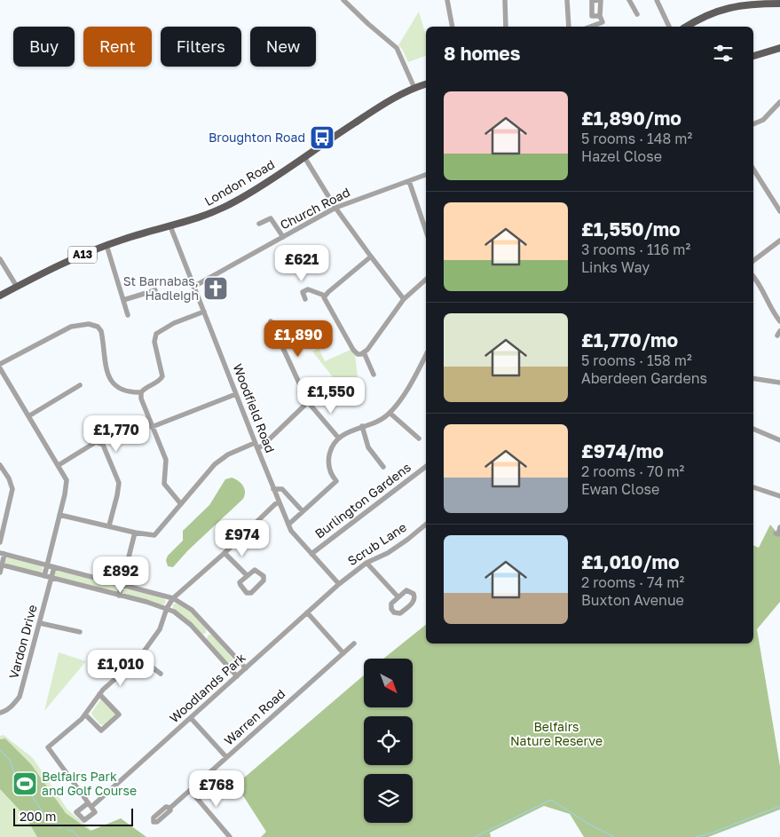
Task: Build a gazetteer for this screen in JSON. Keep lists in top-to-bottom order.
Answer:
{
  "streets": {
    "main road": ["London Road", "A13"],
    "street": [
      "Church Road",
      "Woodfield Road",
      "Burlington Gardens",
      "Scrub Lane",
      "Vardon Drive",
      "Woodlands Park",
      "Warren Road"
    ]
  },
  "crossings": [
    ["London Road", "Woodfield Road"],
    ["Church Road", "Woodfield Road"],
    ["Woodfield Road", "Burlington Gardens"],
    ["Woodfield Road", "Scrub Lane"],
    ["Woodfield Road", "Woodlands Park"],
    ["Scrub Lane", "Woodlands Park"]
  ],
  "parks": ["Belfairs Nature Reserve"],
  "places": {
    "bus stop": ["Broughton Road"],
    "church": ["St Barnabas, Hadleigh"],
    "sports": ["Belfairs Park and Golf Course"]
  },
  "scale_bar": "200 m",
  "north": "bottom right",
  "page": {
    "chip": [
      "Buy",
      "Rent",
      "Filters",
      "New"
    ],
    "heading": "8 homes",
    "list": [
      {
        "name": "£1,890/mo",
        "note": "5 rooms · 148 m² · Hazel Close"
      },
      {
        "name": "£1,550/mo",
        "note": "3 rooms · 116 m² · Links Way"
      },
      {
        "name": "£1,770/mo",
        "note": "5 rooms · 158 m² · Aberdeen Gardens"
      },
      {
        "name": "£974/mo",
        "note": "2 rooms · 70 m² · Ewan Close"
      },
      {
        "name": "£1,010/mo",
        "note": "2 rooms · 74 m² · Buxton Avenue"
      }
    ],
    "price": [
      "£621",
      "£1,890",
      "£1,550",
      "£1,770",
      "£974",
      "£892",
      "£1,010",
      "£768"
    ],
    "scale": "200 m"
  }
}
